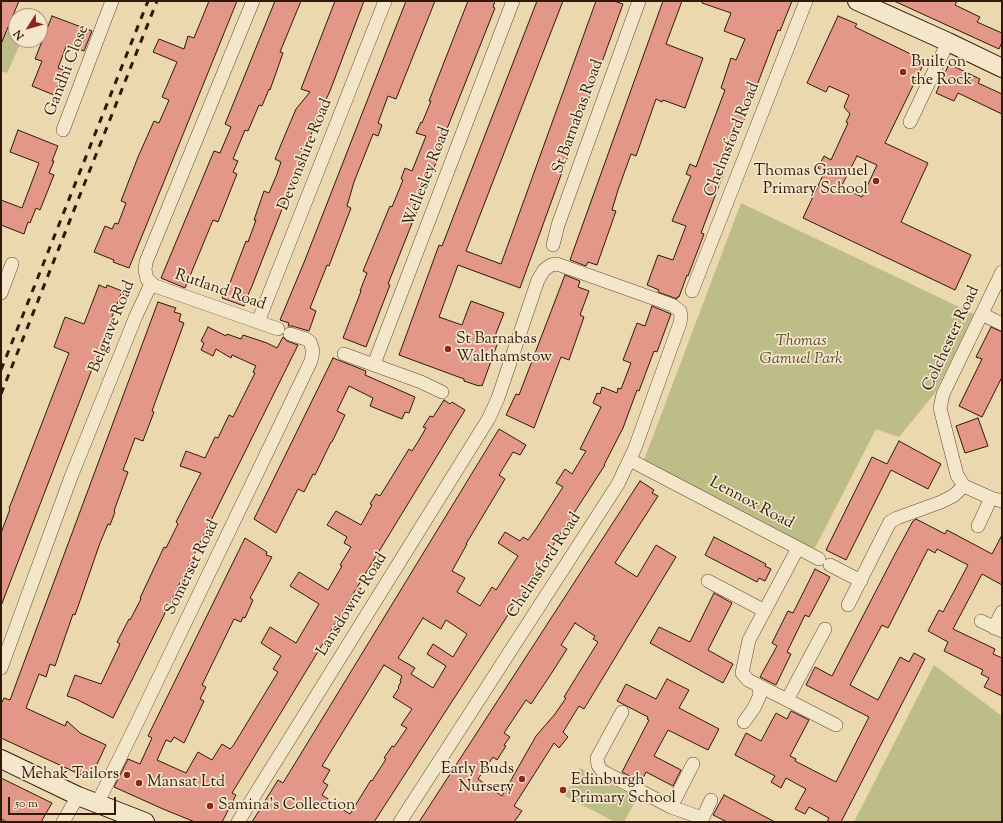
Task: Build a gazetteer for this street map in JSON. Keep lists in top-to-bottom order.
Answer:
{
  "streets": {
    "street": [
      "Gandhi Close",
      "St Barnabas Road",
      "Chelmsford Road",
      "Devonshire Road",
      "Wellesley Road",
      "Rutland Road",
      "Belgrave Road",
      "Colchester Road",
      "Lennox Road",
      "Somerset Road",
      "Lansdowne Road"
    ]
  },
  "crossings": [
    ["Chelmsford Road", "Lennox Road"],
    ["Chelmsford Road", "Lansdowne Road"],
    ["Devonshire Road", "Rutland Road"],
    ["Rutland Road", "Belgrave Road"],
    ["Rutland Road", "Somerset Road"]
  ],
  "parks": ["Thomas Gamuel Park"],
  "places": [
    "Built on the Rock",
    "Thomas Gamuel Primary School",
    "St Barnabas Walthamstow",
    "Mehak Tailors",
    "Early Buds Nursery",
    "Mansat Ltd",
    "Edinburgh Primary School",
    "Samina's Collection"
  ],
  "scale_bar": "50 m",
  "north": "bottom left"
}
